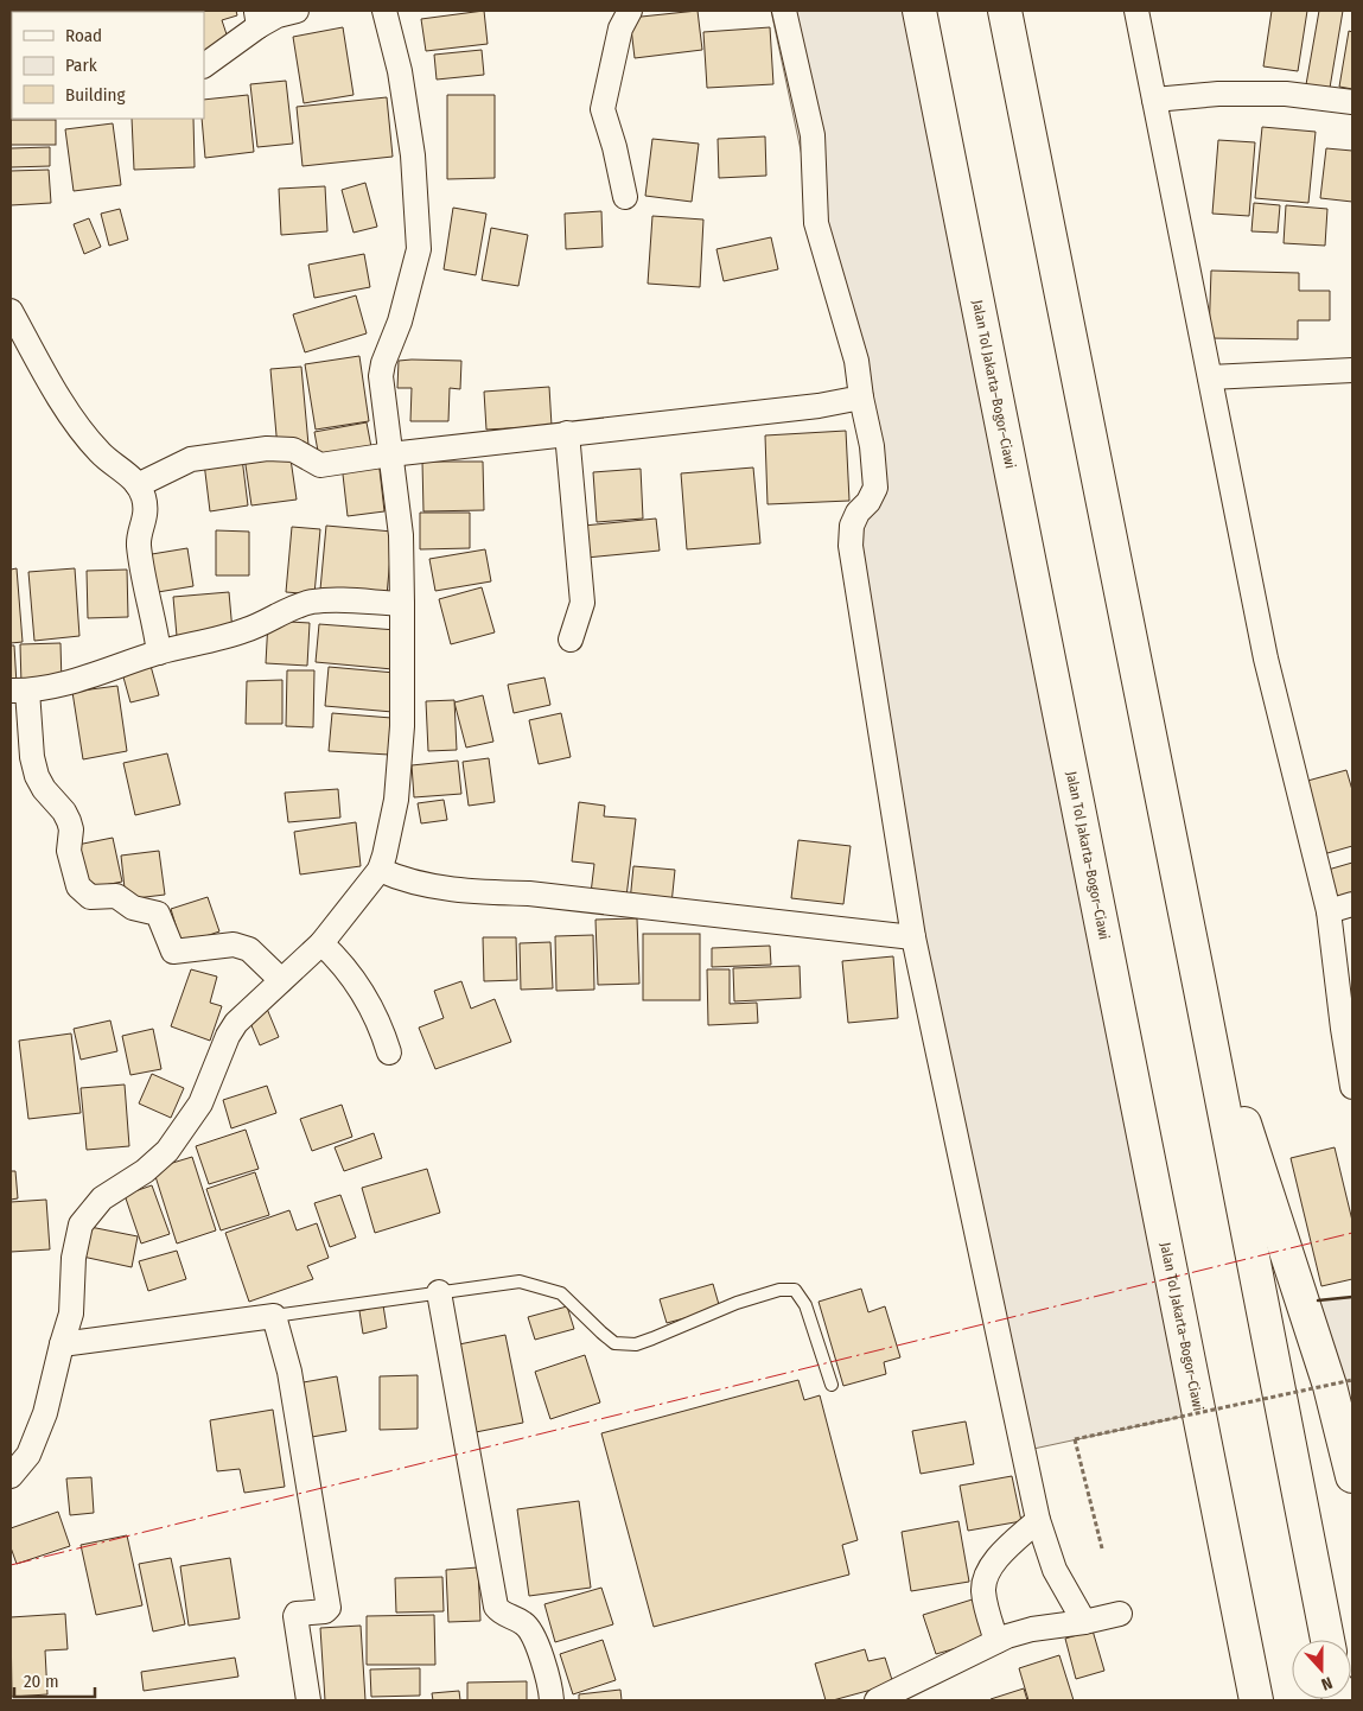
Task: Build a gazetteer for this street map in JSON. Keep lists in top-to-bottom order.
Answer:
{
  "streets": {
    "highway": ["Jalan Tol Jakarta–Bogor–Ciawi"]
  },
  "legend": ["Road", "Park", "Building"],
  "scale_bar": "20 m",
  "north": "bottom"
}
